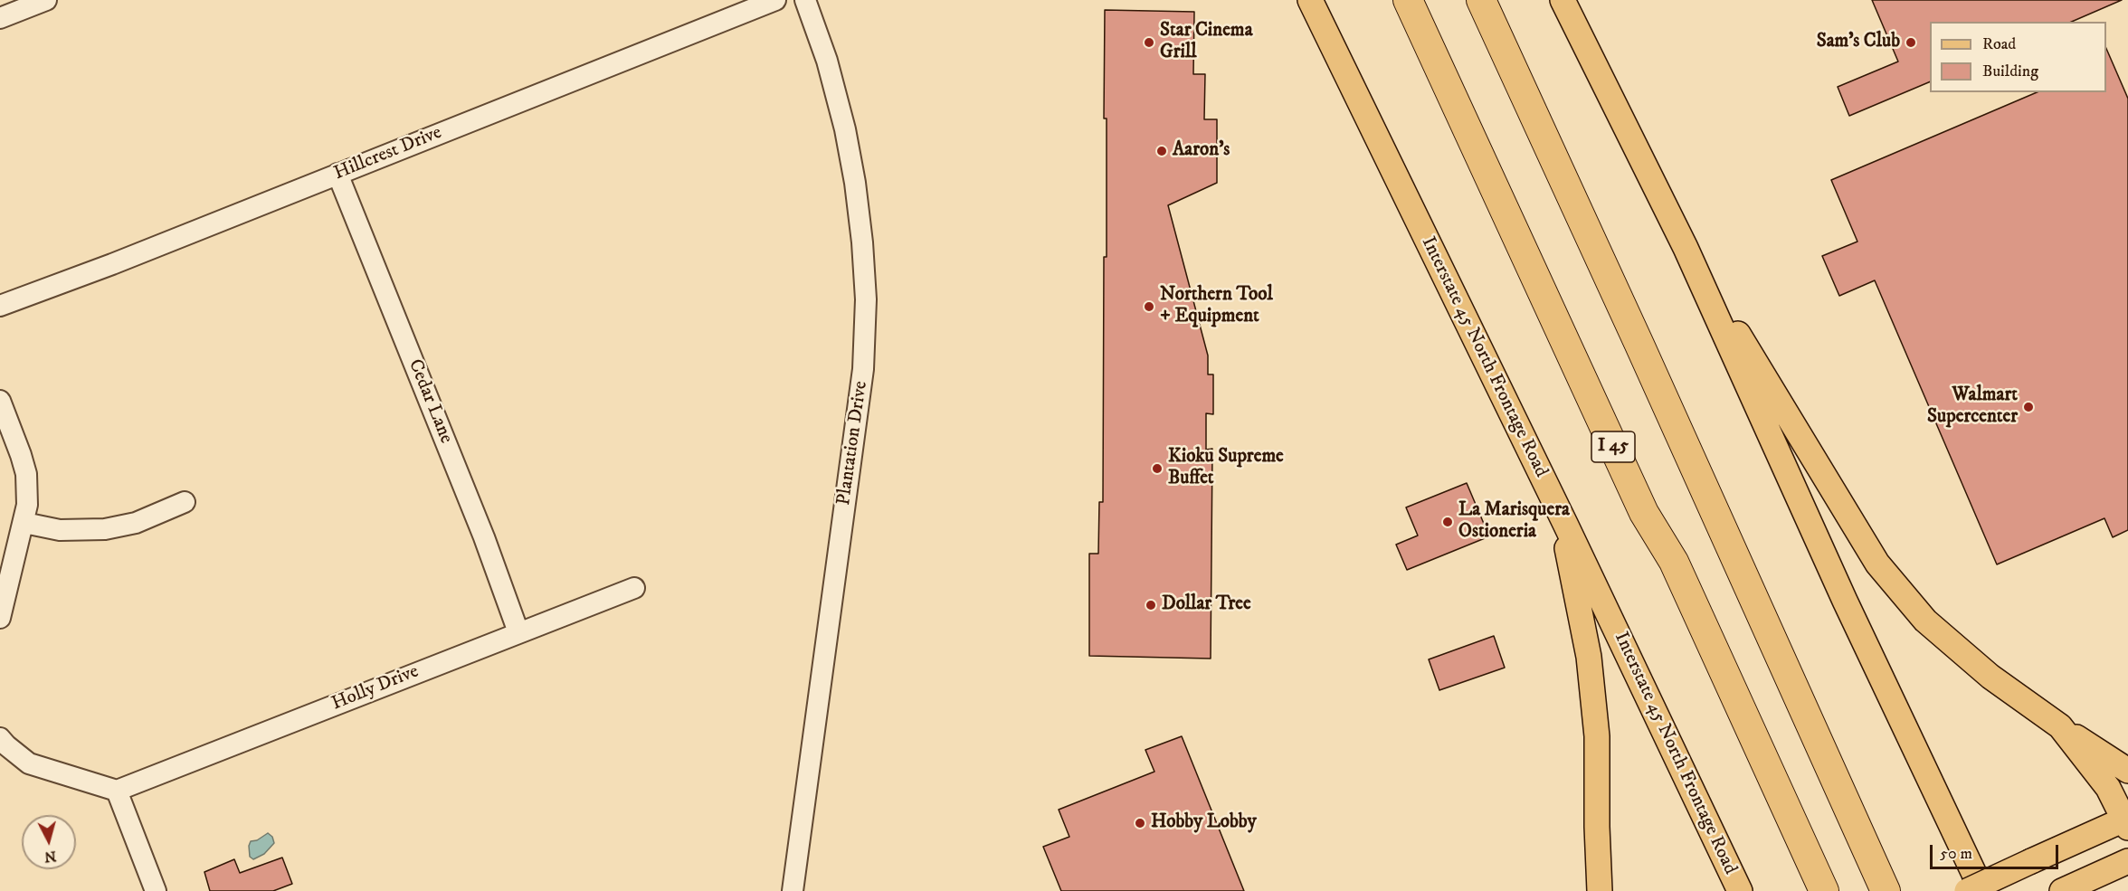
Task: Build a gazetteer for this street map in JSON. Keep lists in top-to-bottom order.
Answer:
{
  "streets": {
    "highway": ["I 45"],
    "main road": ["Interstate 45 North Frontage Road"],
    "street": [
      "Hillcrest Drive",
      "Cedar Lane",
      "Plantation Drive",
      "Holly Drive"
    ]
  },
  "crossings": [
    ["Hillcrest Drive", "Cedar Lane"],
    ["Cedar Lane", "Holly Drive"]
  ],
  "places": [
    "Star Cinema Grill",
    "Sam's Club",
    "Aaron's",
    "Northern Tool + Equipment",
    "Walmart Supercenter",
    "Kioku Supreme Buffet",
    "La Marisquera Ostioneria",
    "Dollar Tree",
    "Hobby Lobby"
  ],
  "legend": ["Road", "Building"],
  "scale_bar": "50 m",
  "north": "bottom"
}
